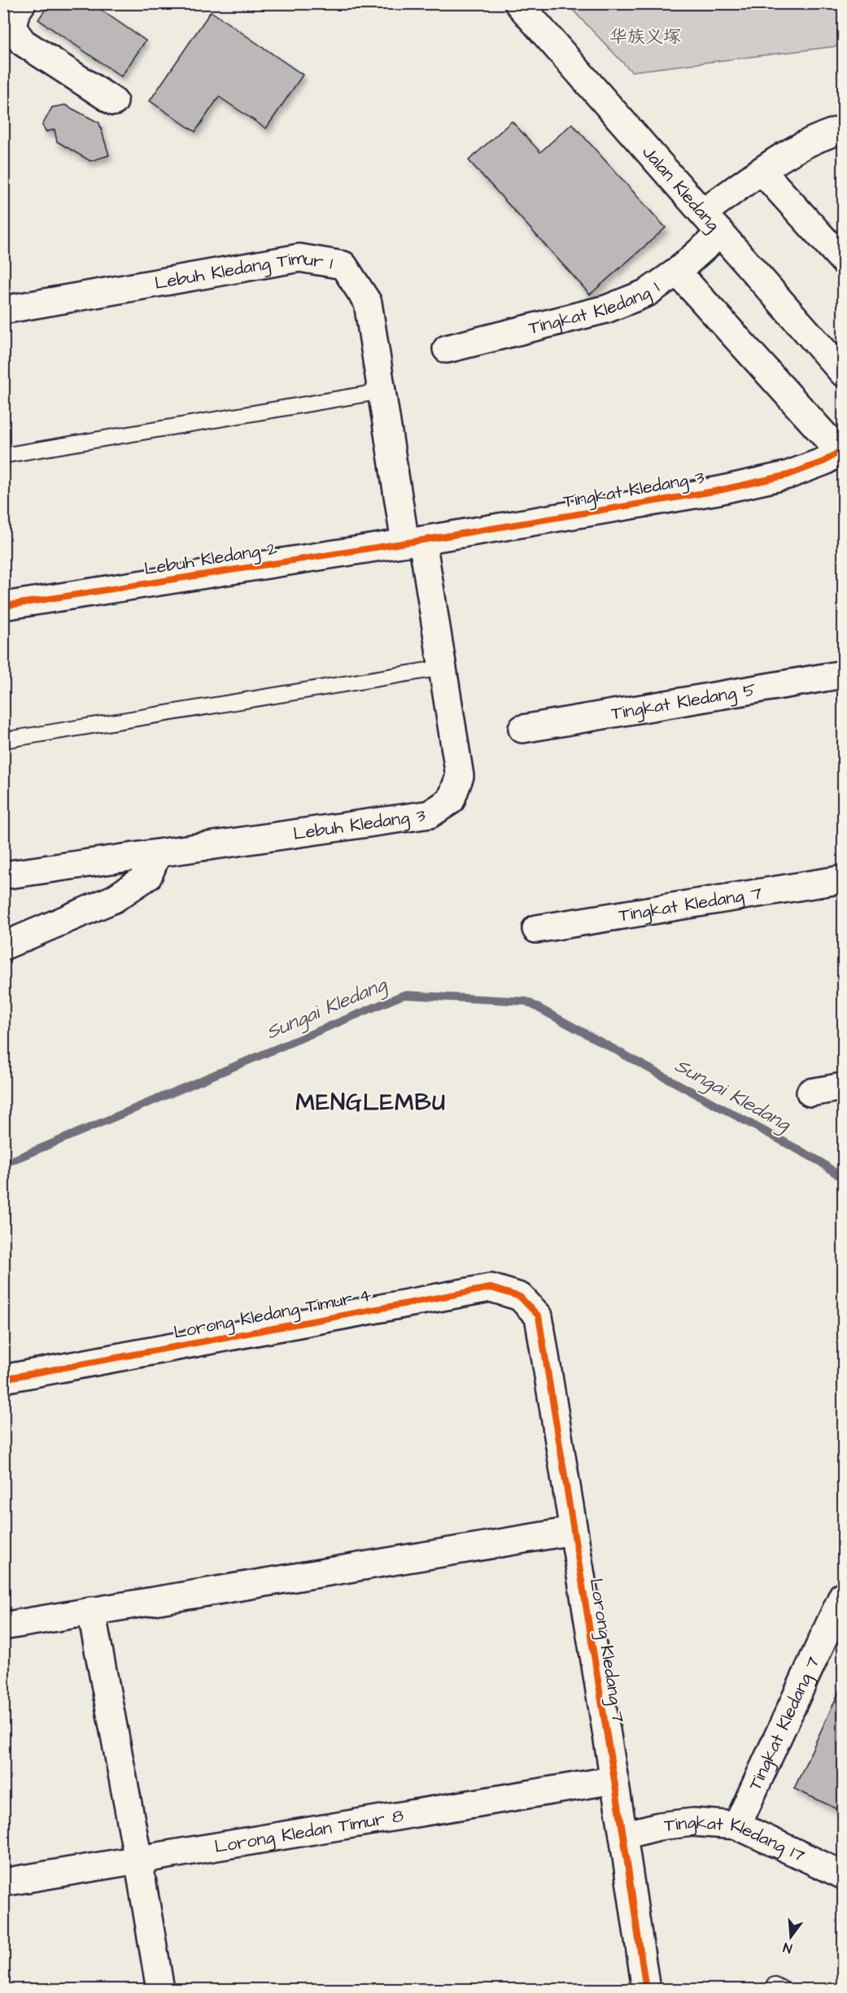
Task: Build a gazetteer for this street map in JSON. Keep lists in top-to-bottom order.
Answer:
{
  "streets": {
    "street": [
      "Jalan Kledang",
      "Lebuh Kledang Timur 1",
      "Tingkat Kledang 1",
      "Tingkat Kledang 3",
      "Lebuh Kledang 2",
      "Tingkat Kledang 5",
      "Lebuh Kledang 3",
      "Tingkat Kledang 7",
      "Lorong Kledang Timur 4",
      "Lorong Kledang 7",
      "Lorong Kledan Timur 8",
      "Tingkat Kledang 17"
    ]
  },
  "crossings": [
    ["Jalan Kledang", "Tingkat Kledang 1"],
    ["Lebuh Kledang Timur 1", "Tingkat Kledang 3"],
    ["Lebuh Kledang Timur 1", "Lebuh Kledang 2"],
    ["Lebuh Kledang Timur 1", "Lebuh Kledang 3"],
    ["Tingkat Kledang 3", "Lebuh Kledang 2"],
    ["Tingkat Kledang 3", "Lebuh Kledang 3"],
    ["Lebuh Kledang 2", "Lebuh Kledang 3"],
    ["Tingkat Kledang 7", "Tingkat Kledang 17"],
    ["Lorong Kledang Timur 4", "Lorong Kledang 7"],
    ["Lorong Kledang 7", "Lorong Kledan Timur 8"],
    ["Lorong Kledang 7", "Tingkat Kledang 17"]
  ],
  "districts": ["MENGLEMBU"],
  "water": ["Sungai Kledang"],
  "parks": ["华族义塚"],
  "north": "bottom"
}
